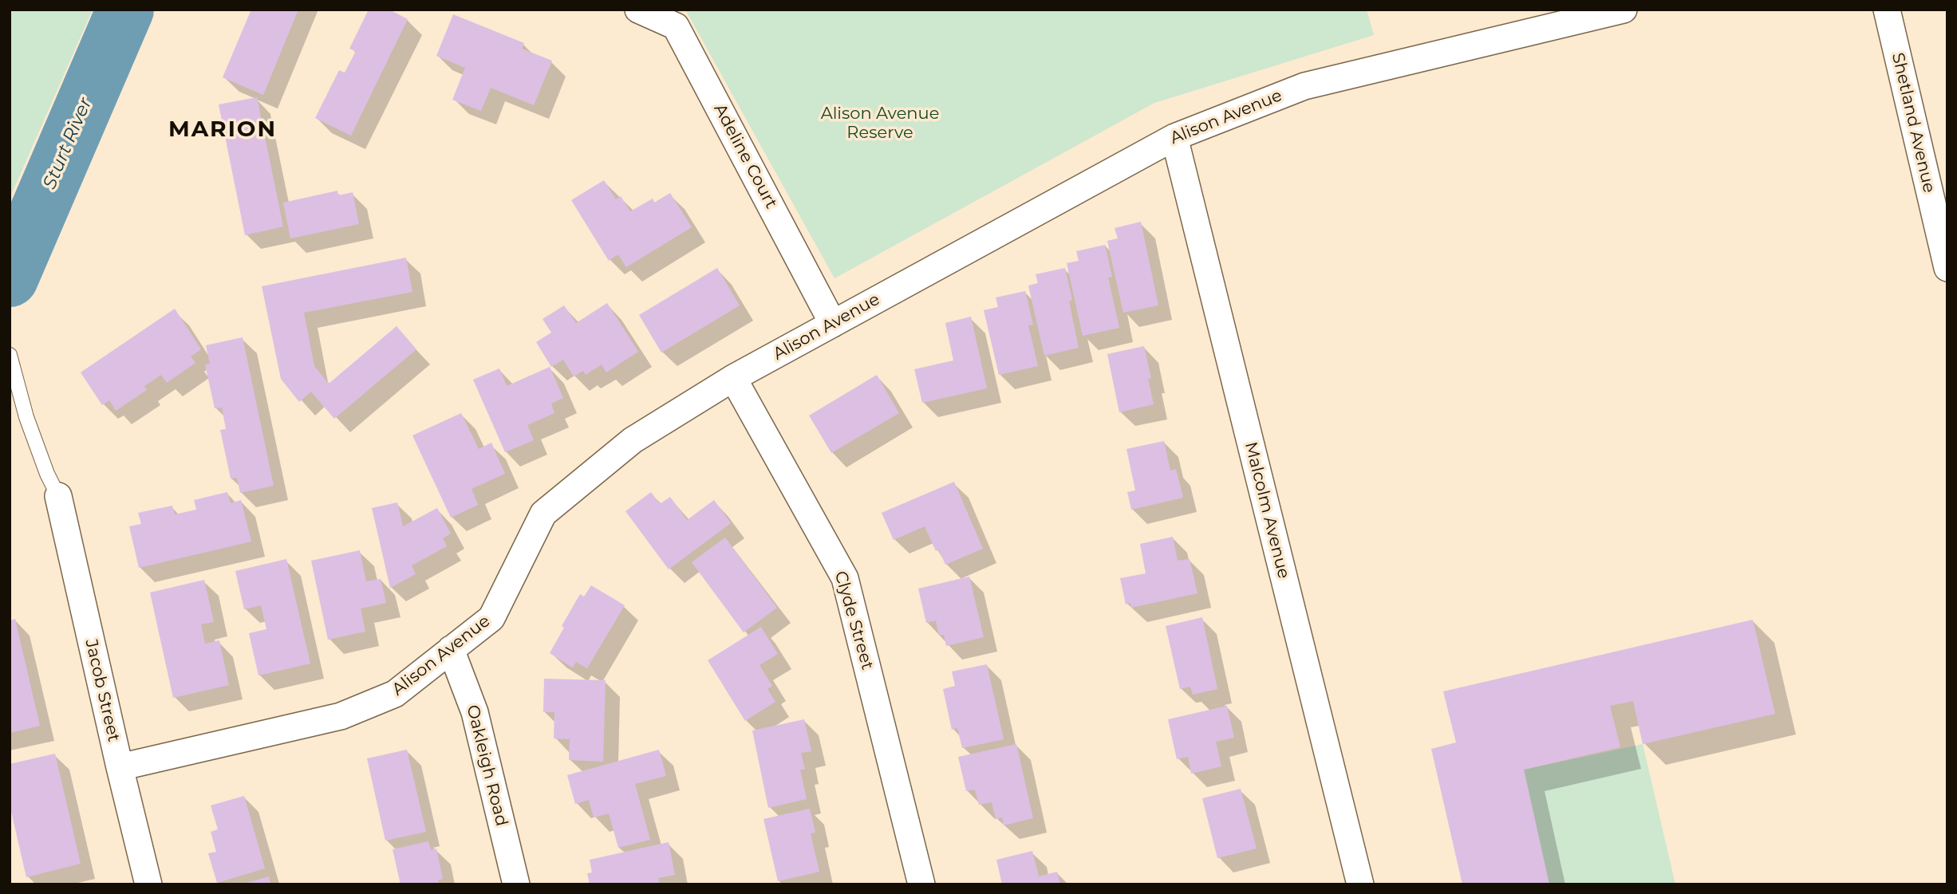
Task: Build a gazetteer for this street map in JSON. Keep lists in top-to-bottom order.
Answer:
{
  "streets": {
    "street": [
      "Alison Avenue",
      "Shetland Avenue",
      "Adeline Court",
      "Malcolm Avenue",
      "Clyde Street",
      "Jacob Street",
      "Oakleigh Road"
    ]
  },
  "crossings": [
    ["Alison Avenue", "Adeline Court"],
    ["Alison Avenue", "Malcolm Avenue"],
    ["Alison Avenue", "Clyde Street"],
    ["Alison Avenue", "Jacob Street"],
    ["Alison Avenue", "Oakleigh Road"]
  ],
  "districts": ["MARION"],
  "water": ["Sturt River"],
  "parks": ["Alison Avenue Reserve"]
}
